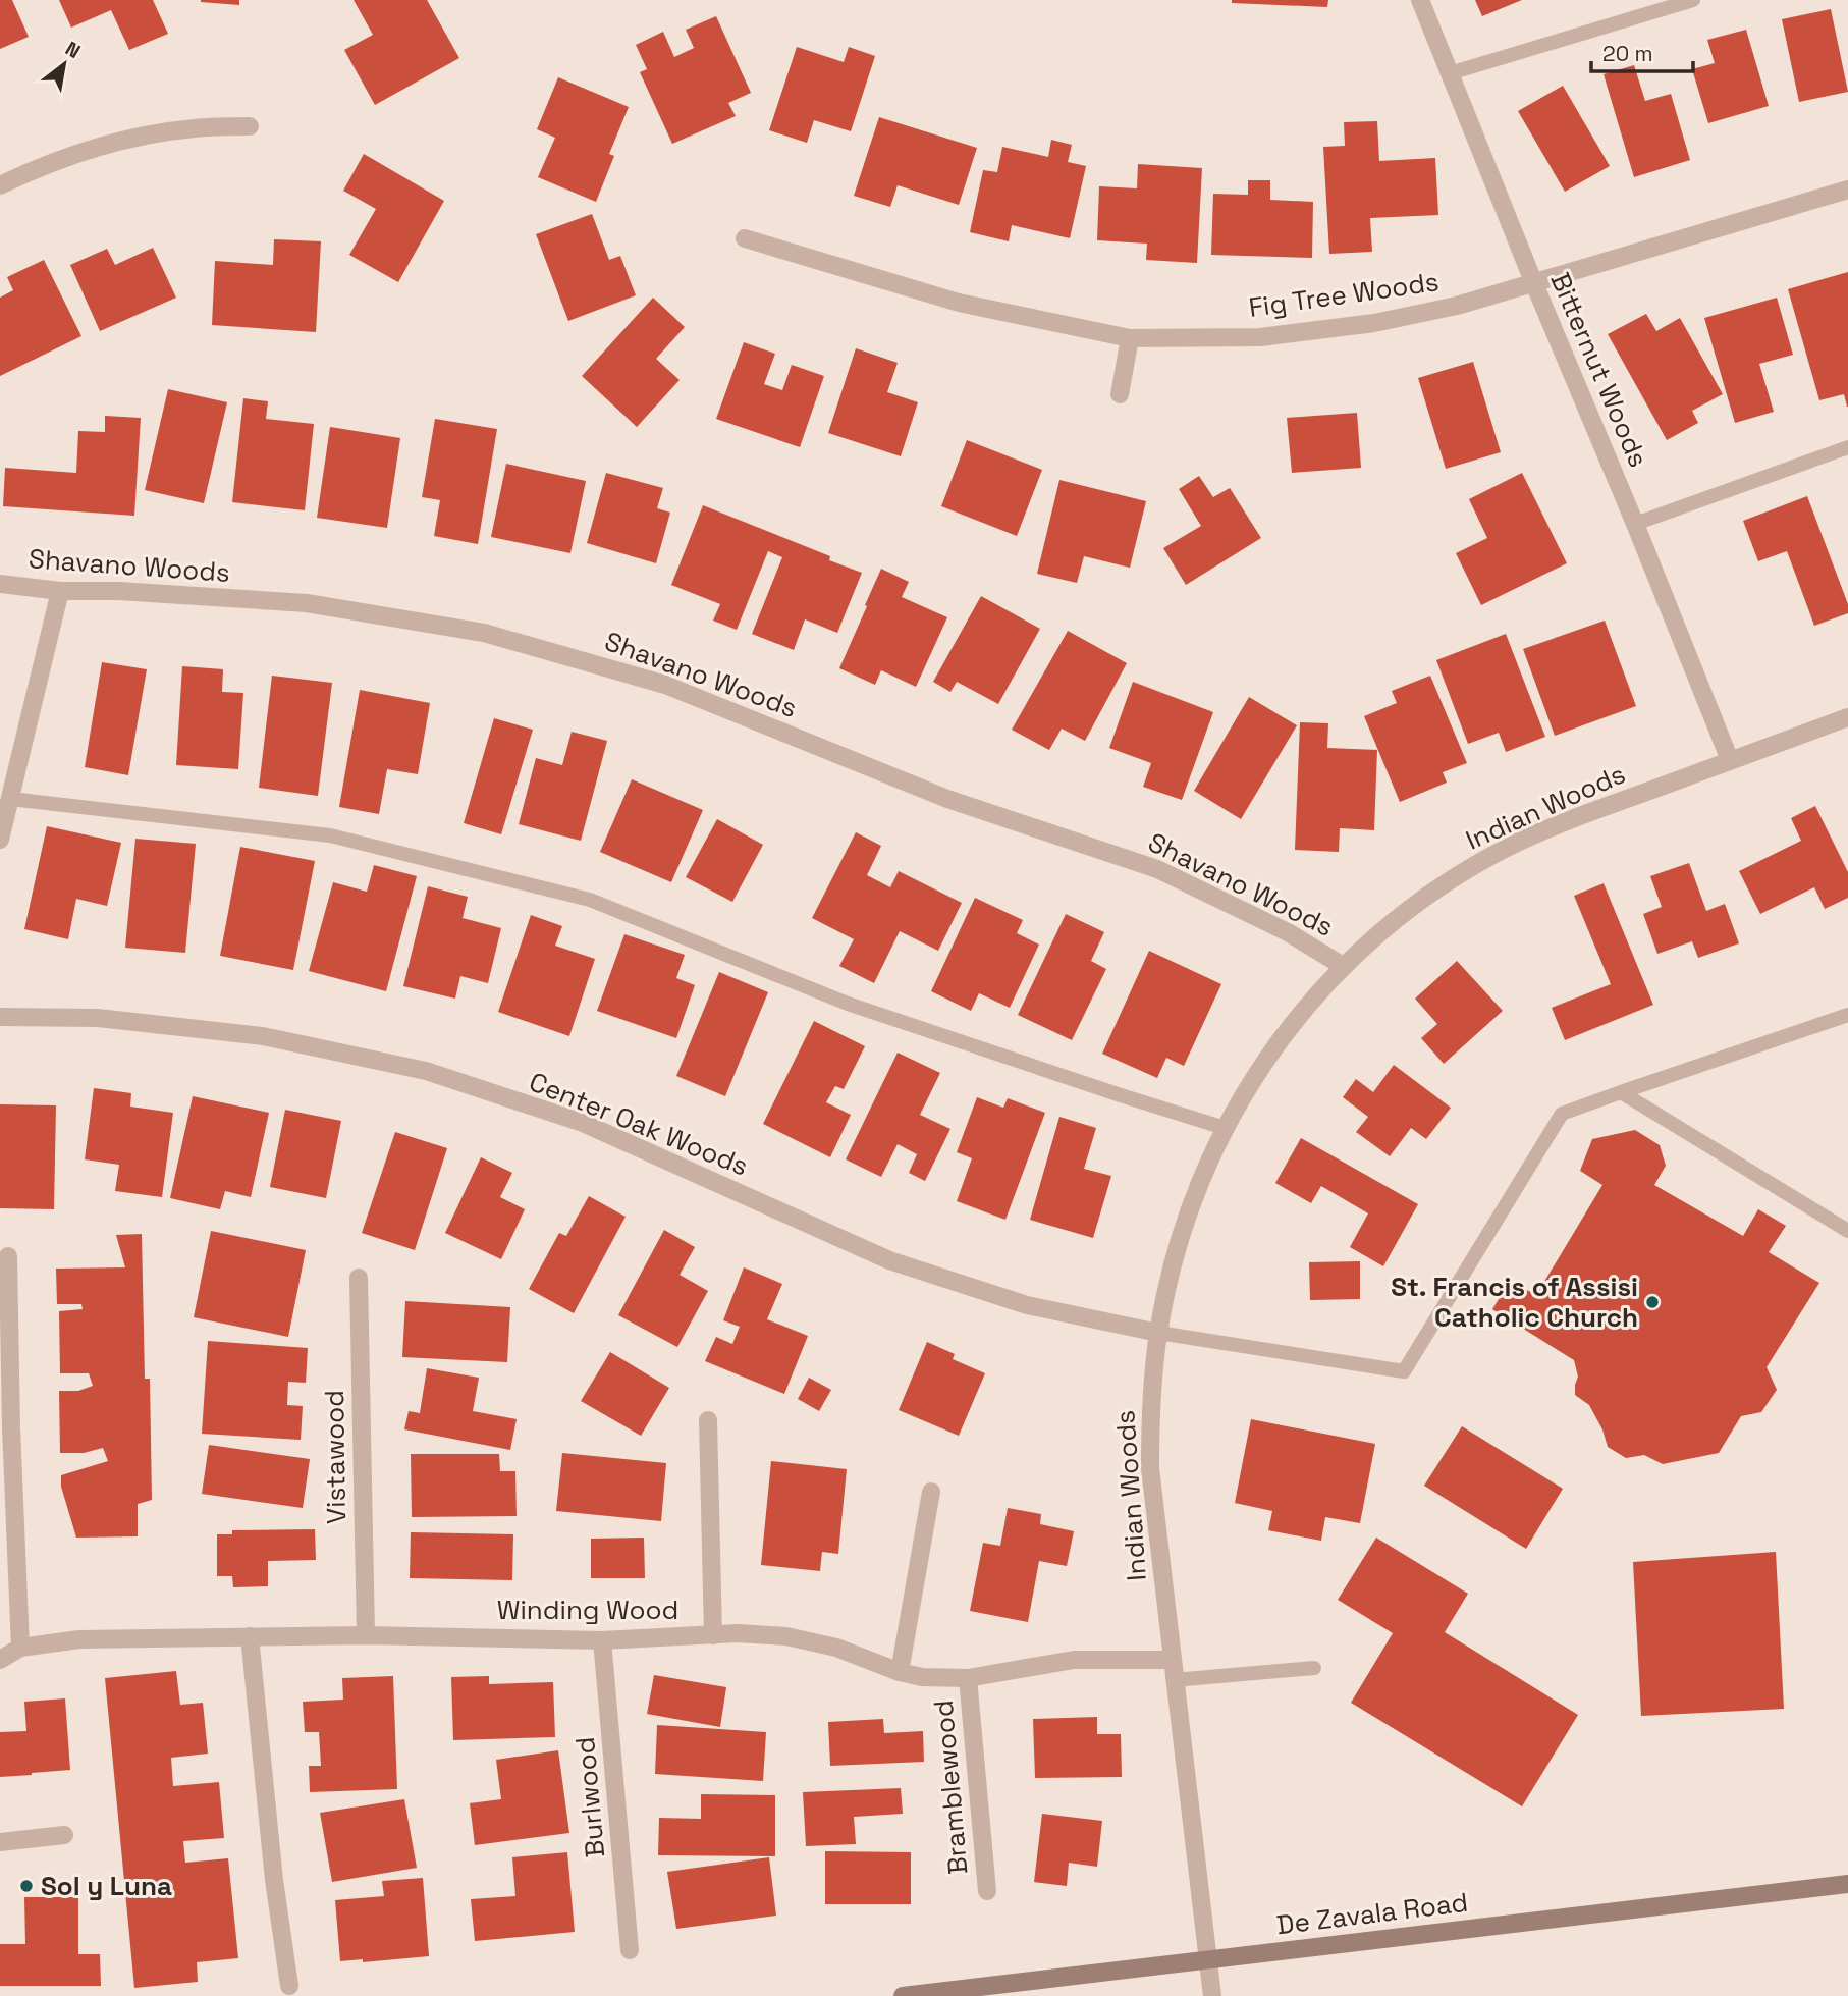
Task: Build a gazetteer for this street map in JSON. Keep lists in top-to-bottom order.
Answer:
{
  "streets": {
    "main road": ["De Zavala Road"],
    "street": [
      "Fig Tree Woods",
      "Bitternut Woods",
      "Shavano Woods",
      "Indian Woods",
      "Center Oak Woods",
      "Vistawood",
      "Winding Wood",
      "Bramblewood",
      "Burlwood"
    ]
  },
  "crossings": [
    ["Fig Tree Woods", "Bitternut Woods"],
    ["Bitternut Woods", "Indian Woods"],
    ["Shavano Woods", "Indian Woods"],
    ["Indian Woods", "Center Oak Woods"],
    ["Indian Woods", "Winding Wood"],
    ["Indian Woods", "De Zavala Road"],
    ["Vistawood", "Winding Wood"],
    ["Winding Wood", "Bramblewood"],
    ["Winding Wood", "Burlwood"]
  ],
  "places": ["St. Francis of Assisi Catholic Church", "Sol y Luna"],
  "scale_bar": "20 m",
  "north": "top right"
}
